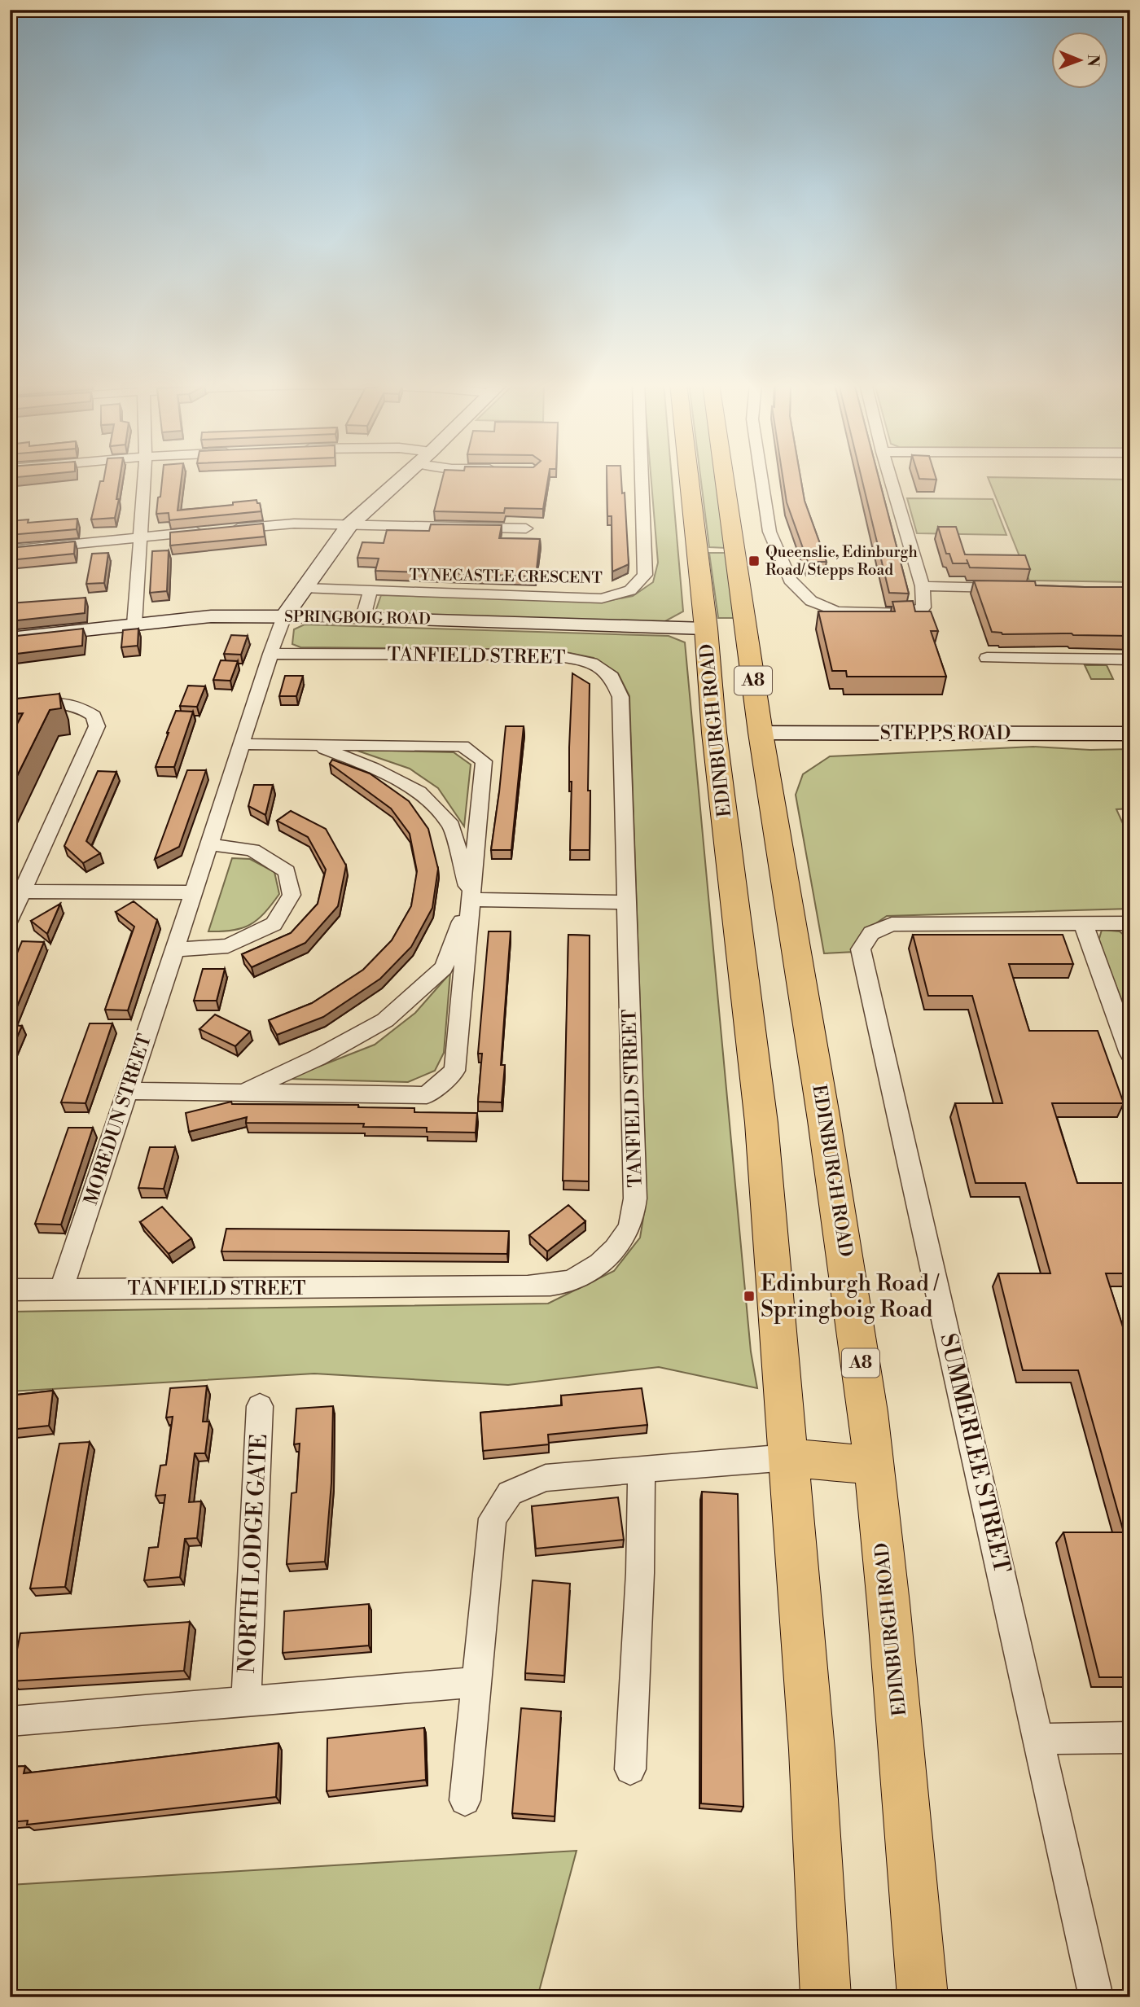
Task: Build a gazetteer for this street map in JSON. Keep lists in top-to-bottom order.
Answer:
{
  "streets": {
    "main road": [
      "SPRINGBOIG ROAD",
      "A8",
      "EDINBURGH ROAD",
      "STEPPS ROAD"
    ],
    "street": [
      "TYNECASTLE CRESCENT",
      "TANFIELD STREET",
      "MOREDUN STREET",
      "SUMMERLEE STREET",
      "NORTH LODGE GATE"
    ]
  },
  "crossings": [
    ["SPRINGBOIG ROAD", "EDINBURGH ROAD"],
    ["SPRINGBOIG ROAD", "MOREDUN STREET"],
    ["TANFIELD STREET", "MOREDUN STREET"],
    ["EDINBURGH ROAD", "STEPPS ROAD"]
  ],
  "places": {
    "transit": ["Queenslie, Edinburgh Road/ Stepps Road", "Edinburgh Road / Springboig Road"]
  },
  "north": "right"
}
